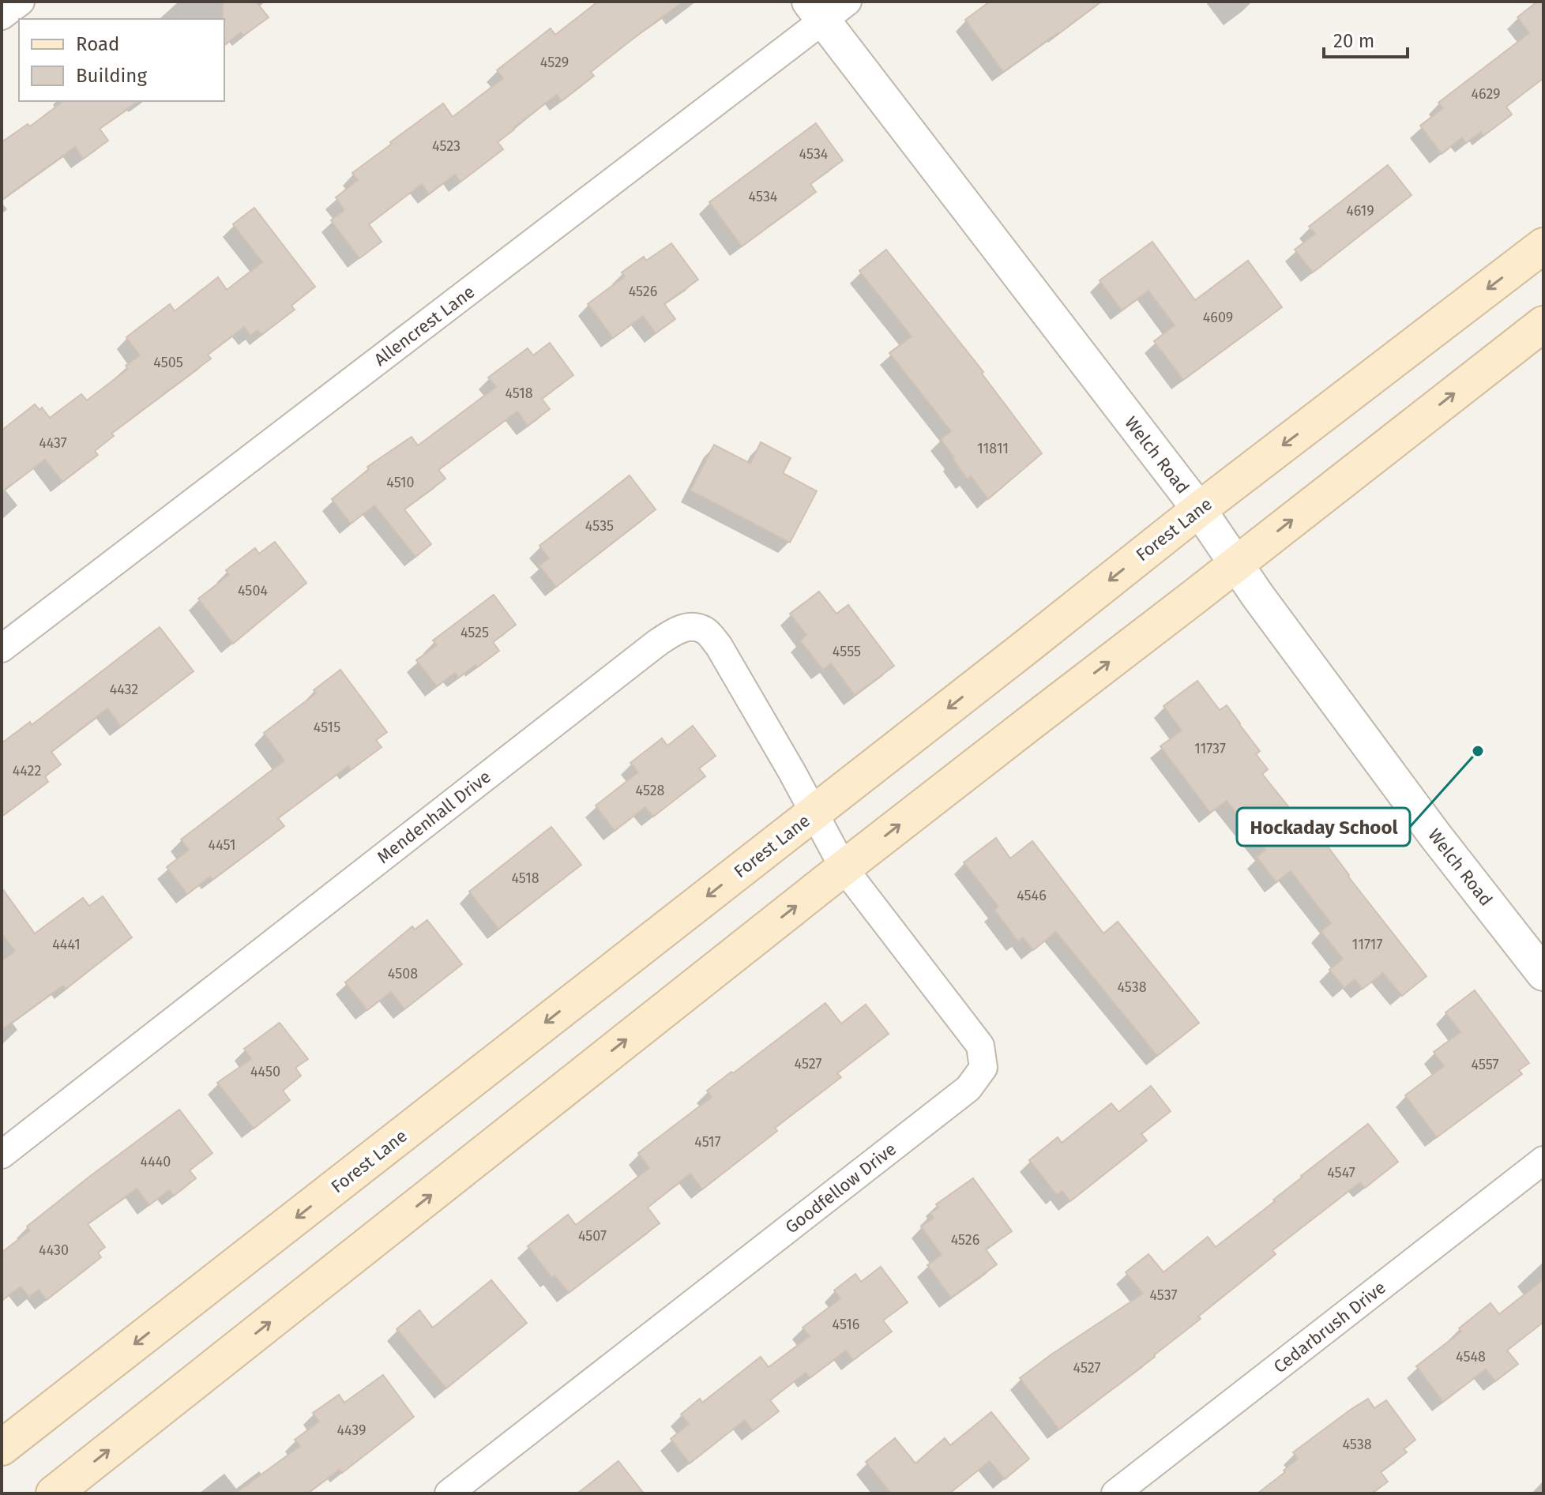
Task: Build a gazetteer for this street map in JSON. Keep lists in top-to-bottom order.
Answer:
{
  "streets": {
    "main road": ["Forest Lane"],
    "street": [
      "Allencrest Lane",
      "Welch Road",
      "Mendenhall Drive",
      "Goodfellow Drive",
      "Cedarbrush Drive"
    ]
  },
  "crossings": [
    ["Allencrest Lane", "Welch Road"],
    ["Welch Road", "Forest Lane"],
    ["Forest Lane", "Mendenhall Drive"],
    ["Forest Lane", "Goodfellow Drive"],
    ["Mendenhall Drive", "Goodfellow Drive"]
  ],
  "places": ["Hockaday School"],
  "house_numbers": [
    "4529",
    "4629",
    "4523",
    "4534",
    "4534",
    "4619",
    "4526",
    "4609",
    "4505",
    "4518",
    "4437",
    "11811",
    "4510",
    "4535",
    "4504",
    "4525",
    "4555",
    "4432",
    "4515",
    "11737",
    "4422",
    "4528",
    "4451",
    "4518",
    "4546",
    "4441",
    "11717",
    "4508",
    "4538",
    "4527",
    "4557",
    "4450",
    "4517",
    "4440",
    "4547",
    "4507",
    "4526",
    "4430",
    "4537",
    "4516",
    "4548",
    "4527",
    "4439",
    "4538"
  ],
  "legend": ["Road", "Building"],
  "scale_bar": "20 m"
}
